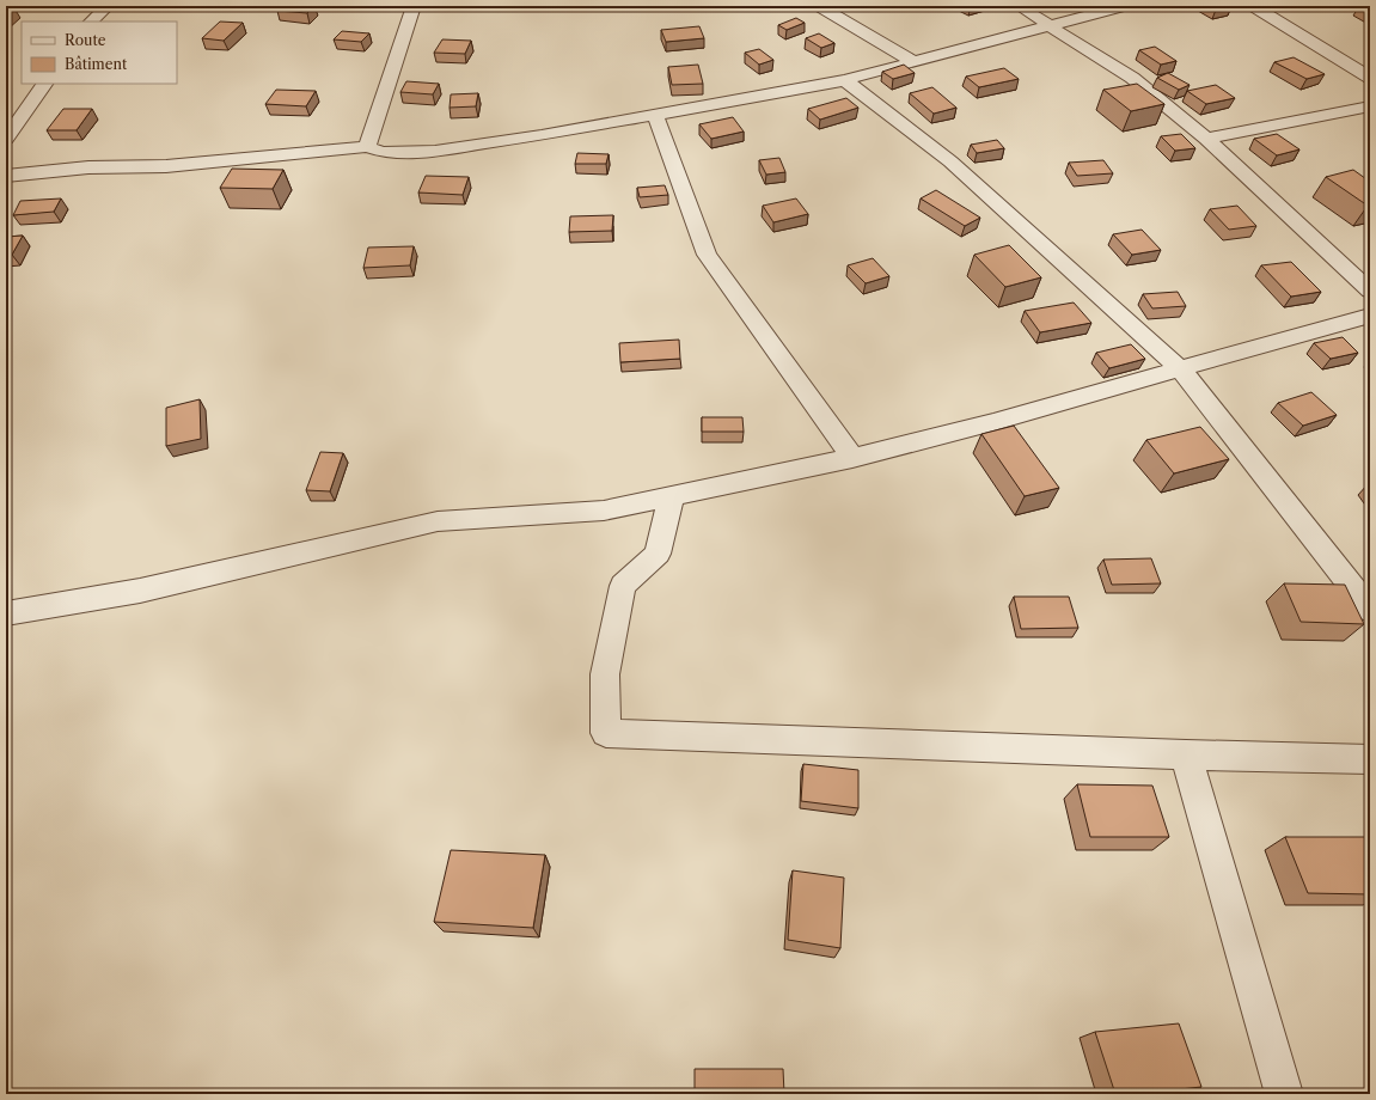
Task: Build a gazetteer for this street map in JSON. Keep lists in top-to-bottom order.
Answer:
{
  "legend": ["Route", "Bâtiment"]
}
